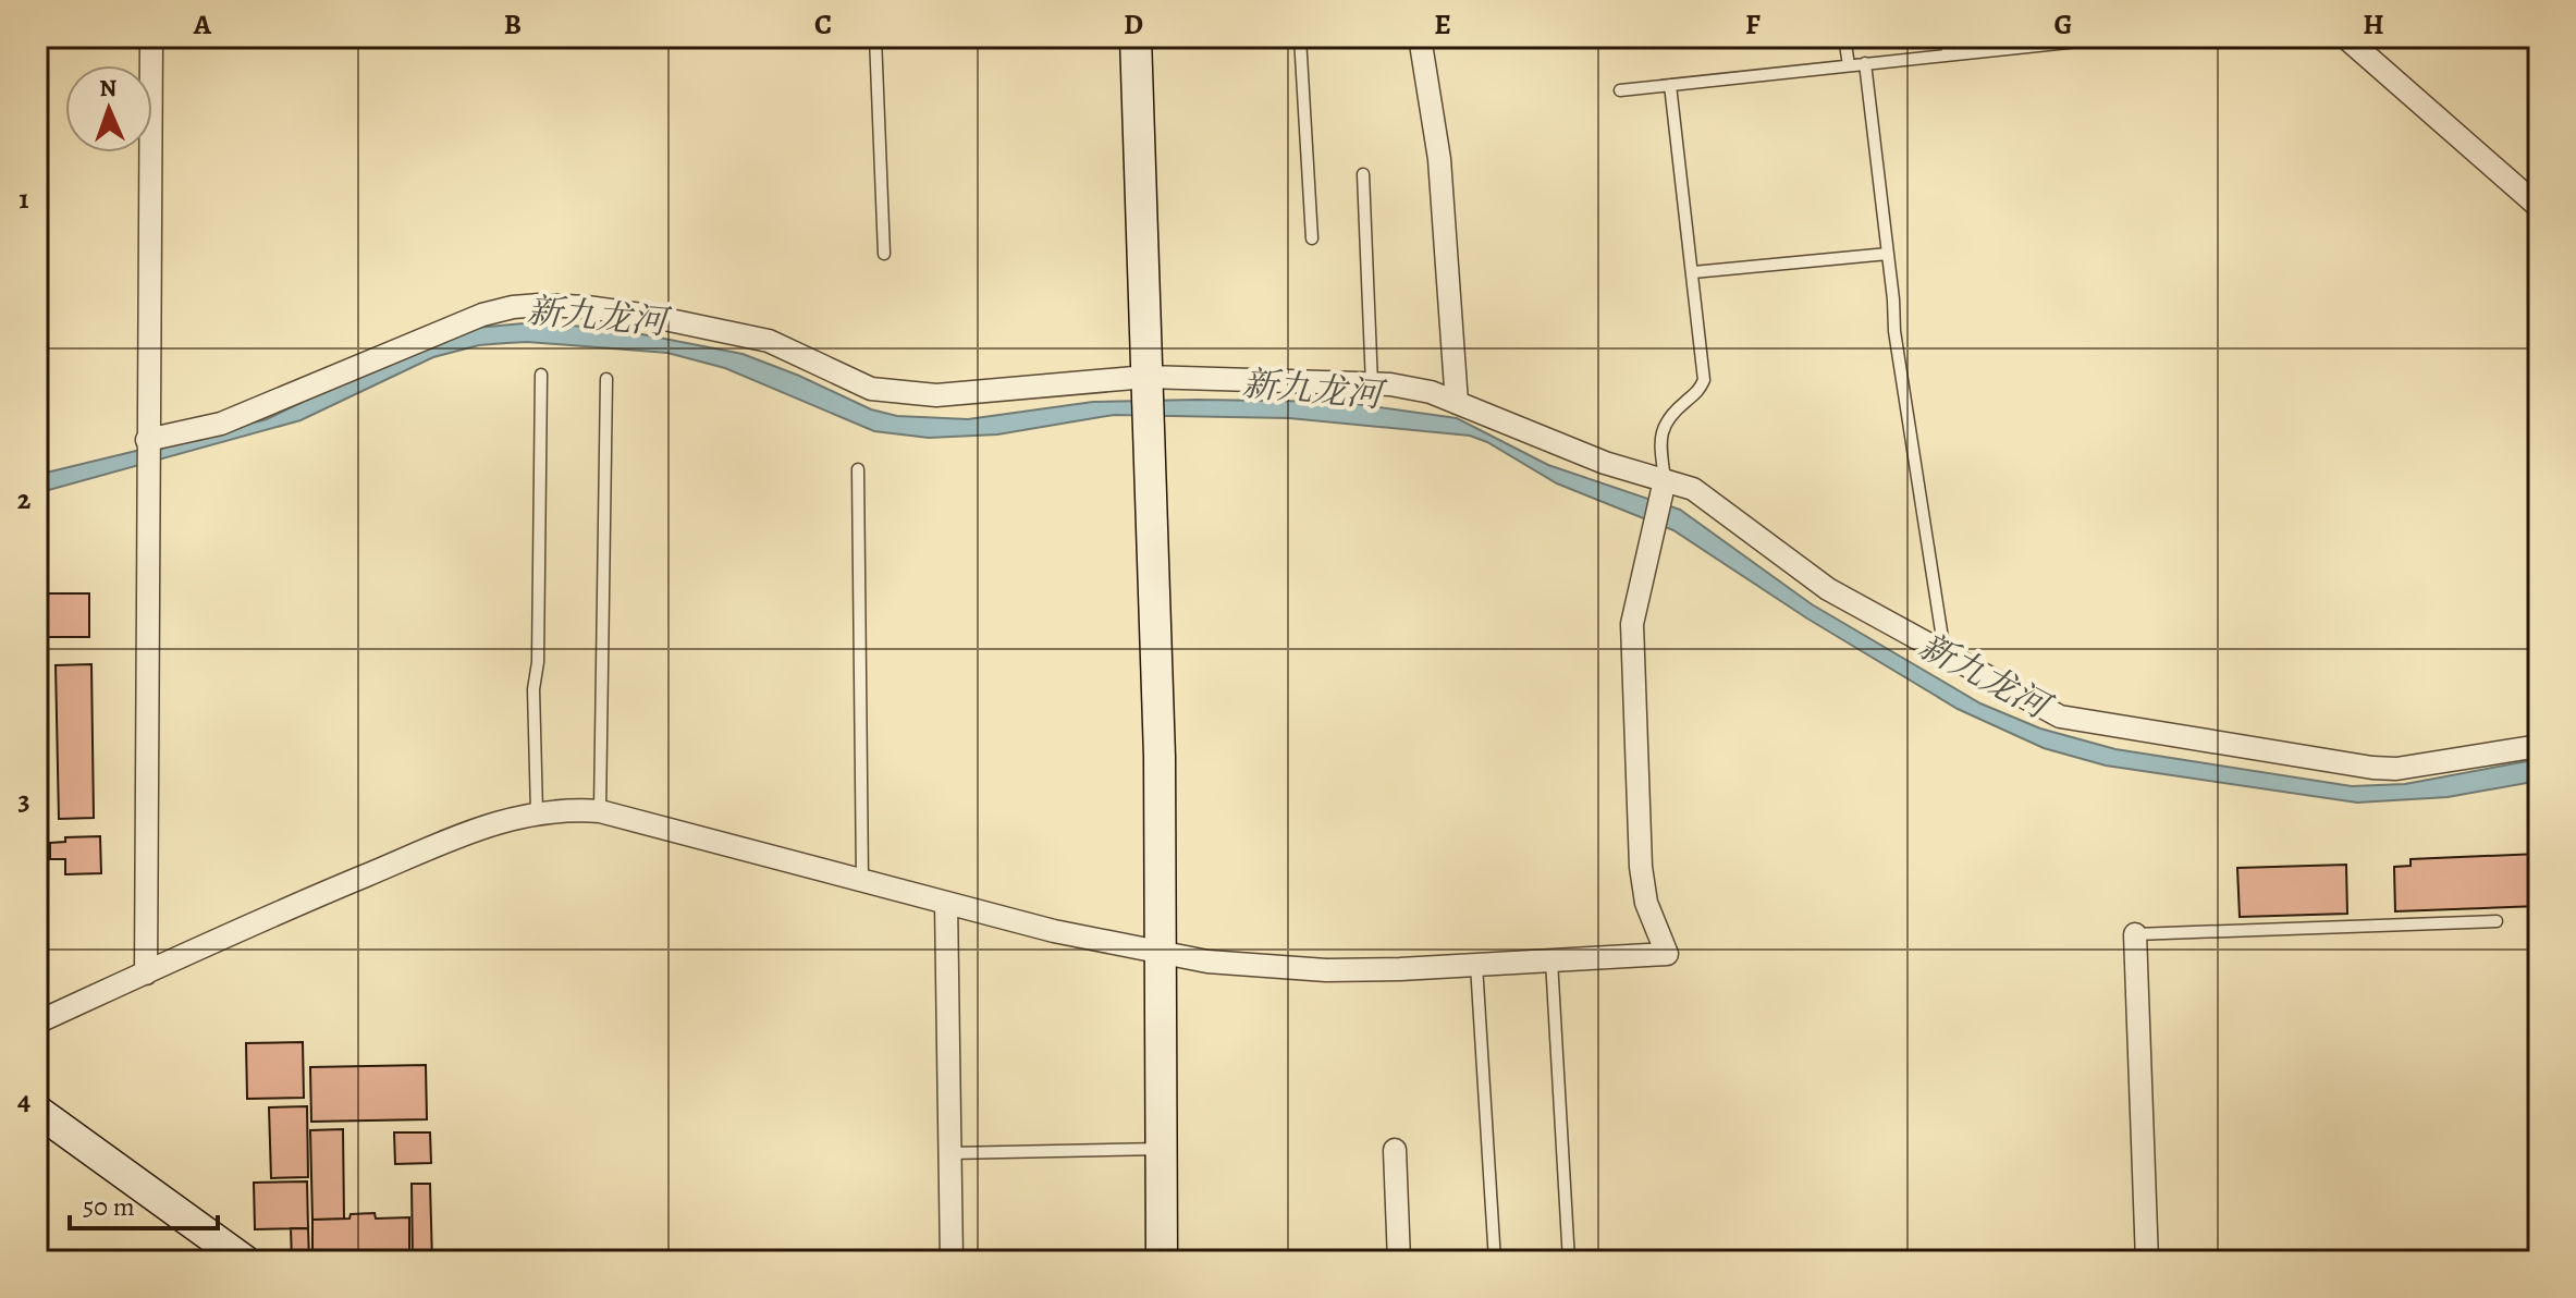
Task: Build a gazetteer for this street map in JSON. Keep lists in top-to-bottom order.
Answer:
{
  "water": ["新九龙河"],
  "scale_bar": "50 m",
  "north": "top",
  "grid": {
    "columns": [
      "A",
      "B",
      "C",
      "D",
      "E",
      "F",
      "G",
      "H"
    ],
    "rows": [
      "1",
      "2",
      "3",
      "4"
    ]
  }
}
